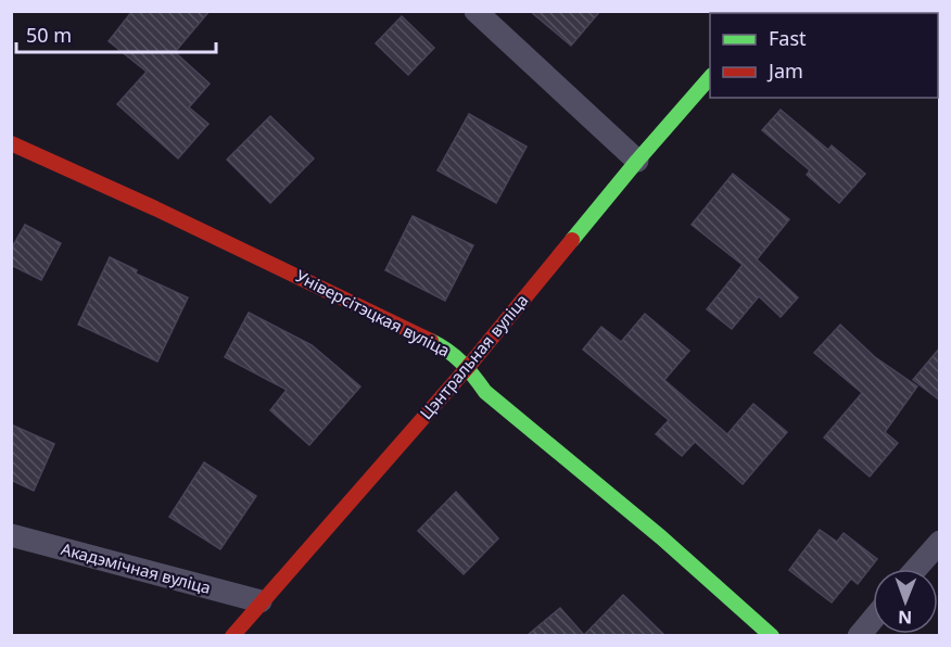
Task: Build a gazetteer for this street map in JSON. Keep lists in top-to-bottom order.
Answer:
{
  "streets": {
    "street": ["Універсітэцкая вуліца", "Цэнтральная вуліца", "Акадэмічная вуліца"]
  },
  "crossings": [
    ["Універсітэцкая вуліца", "Цэнтральная вуліца"],
    ["Цэнтральная вуліца", "Акадэмічная вуліца"]
  ],
  "legend": ["Fast", "Jam"],
  "scale_bar": "50 m",
  "north": "bottom"
}
